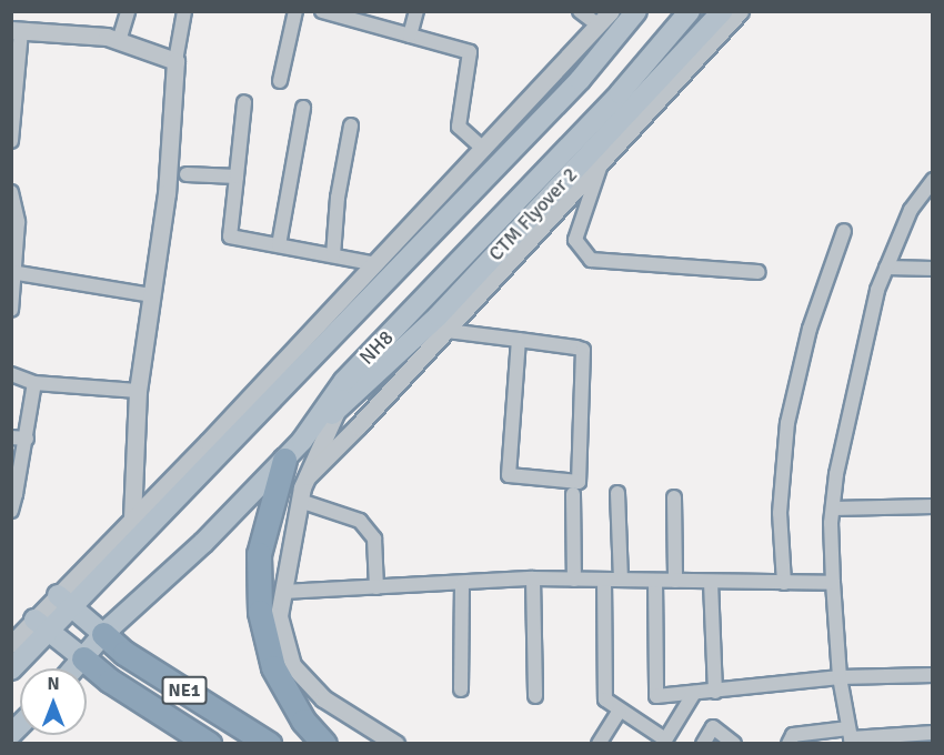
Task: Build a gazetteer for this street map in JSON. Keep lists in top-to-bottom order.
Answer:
{
  "streets": {
    "highway": ["NE1"],
    "main road": ["CTM Flyover 2", "NH8"]
  },
  "crossings": [
    ["CTM Flyover 2", "NH8"],
    ["NH8", "NE1"]
  ],
  "north": "top"
}
